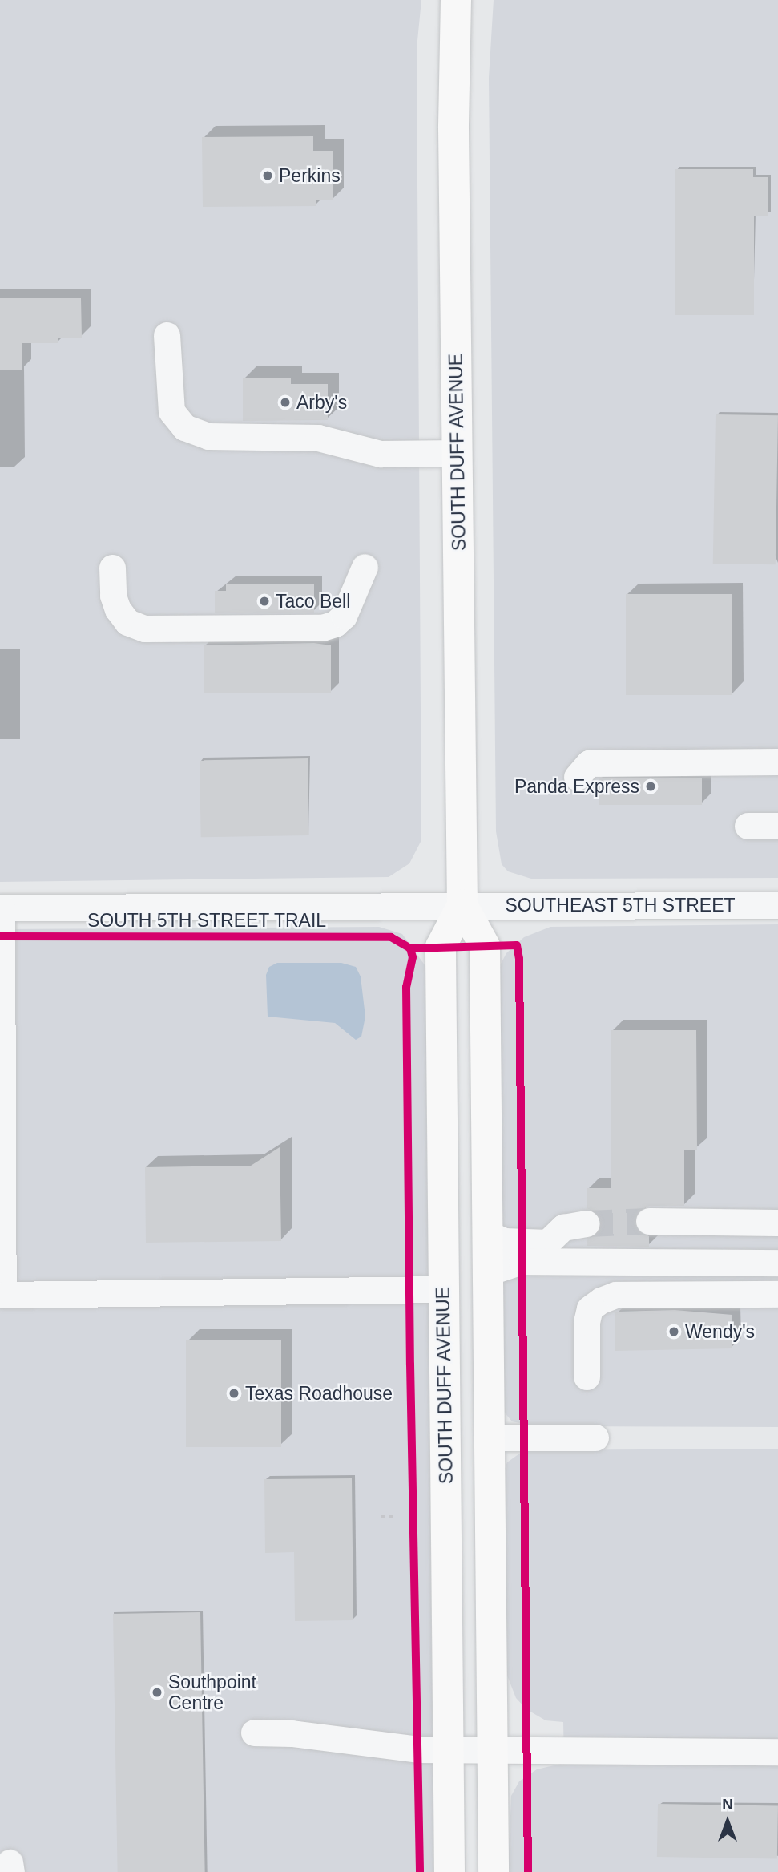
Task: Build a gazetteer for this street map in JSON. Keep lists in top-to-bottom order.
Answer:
{
  "streets": {
    "main road": ["SOUTH DUFF AVENUE"],
    "street": ["SOUTHEAST 5TH STREET"],
    "cycle path": ["SOUTH 5TH STREET TRAIL"]
  },
  "crossings": [
    ["SOUTH DUFF AVENUE", "SOUTHEAST 5TH STREET"]
  ],
  "places": [
    "Perkins",
    "Arby's",
    "Taco Bell",
    "Panda Express",
    "Wendy's",
    "Texas Roadhouse",
    "Southpoint Centre"
  ],
  "north": "top"
}
